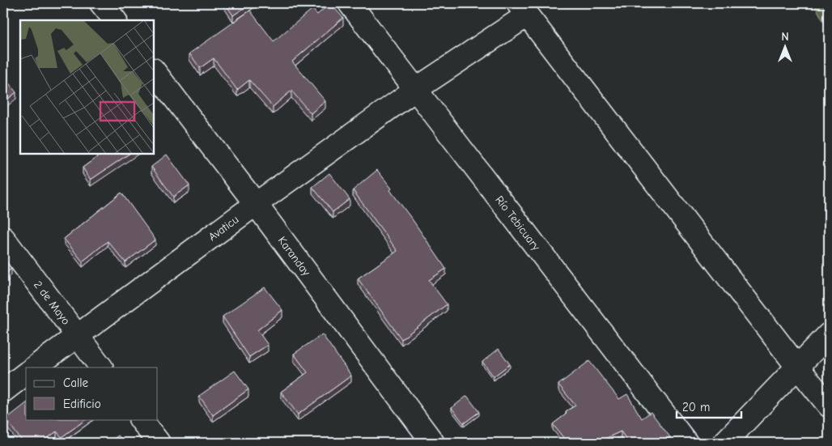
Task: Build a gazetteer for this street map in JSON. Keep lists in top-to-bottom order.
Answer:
{
  "streets": {
    "street": [
      "Río Tebicuary",
      "Avaticu",
      "Karanday",
      "2 de Mayo"
    ]
  },
  "crossings": [
    ["Río Tebicuary", "Avaticu"],
    ["Avaticu", "Karanday"],
    ["Avaticu", "2 de Mayo"]
  ],
  "legend": ["Calle", "Edificio"],
  "scale_bar": "20 m",
  "north": "top"
}
